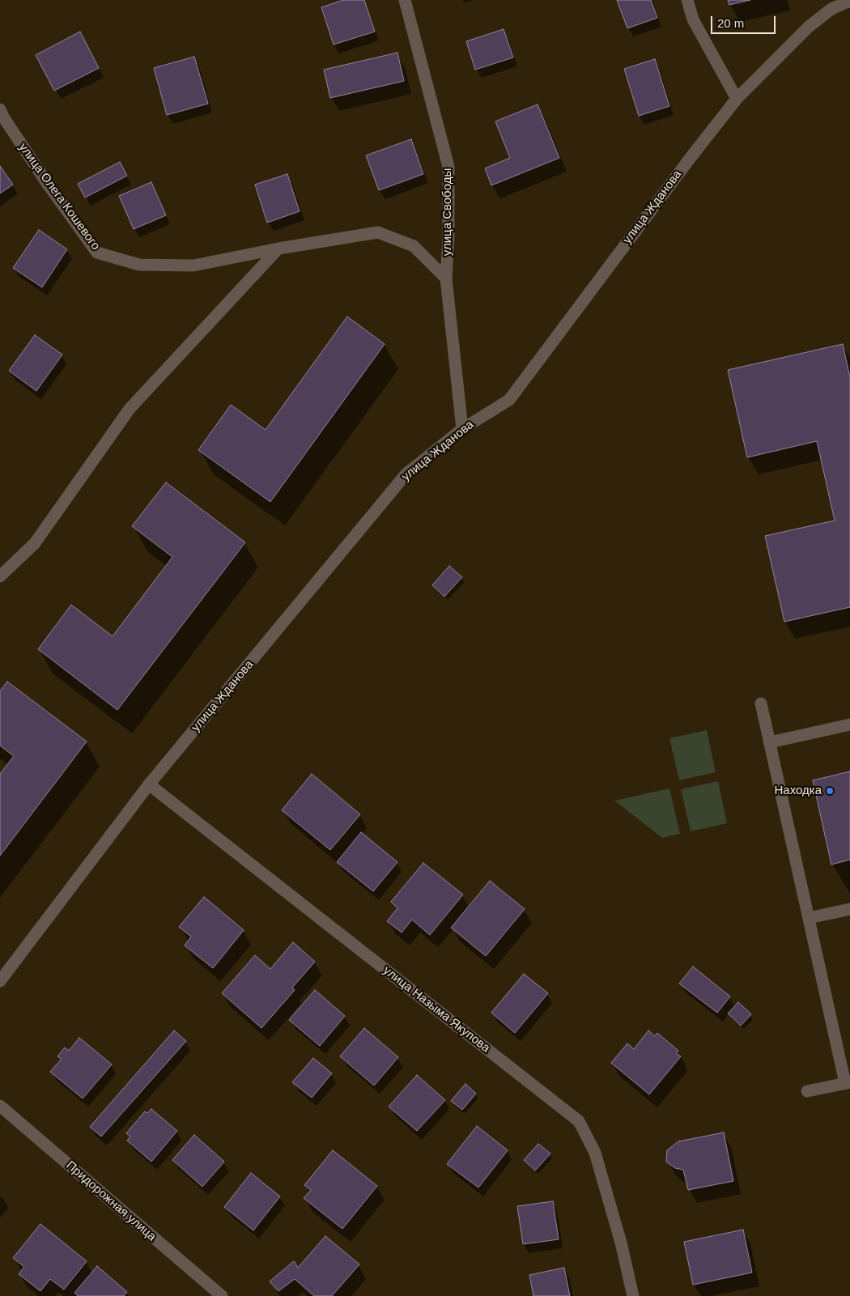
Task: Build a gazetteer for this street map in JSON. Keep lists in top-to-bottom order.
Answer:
{
  "streets": {
    "street": [
      "улица Олега Кошевого",
      "улица Жданова",
      "улица Свободы",
      "улица Назыма Якупова",
      "Придорожная улица"
    ]
  },
  "crossings": [
    ["улица Олега Кошевого", "улица Свободы"],
    ["улица Жданова", "улица Свободы"],
    ["улица Жданова", "улица Назыма Якупова"]
  ],
  "places": ["Находка"],
  "scale_bar": "20 m"
}
